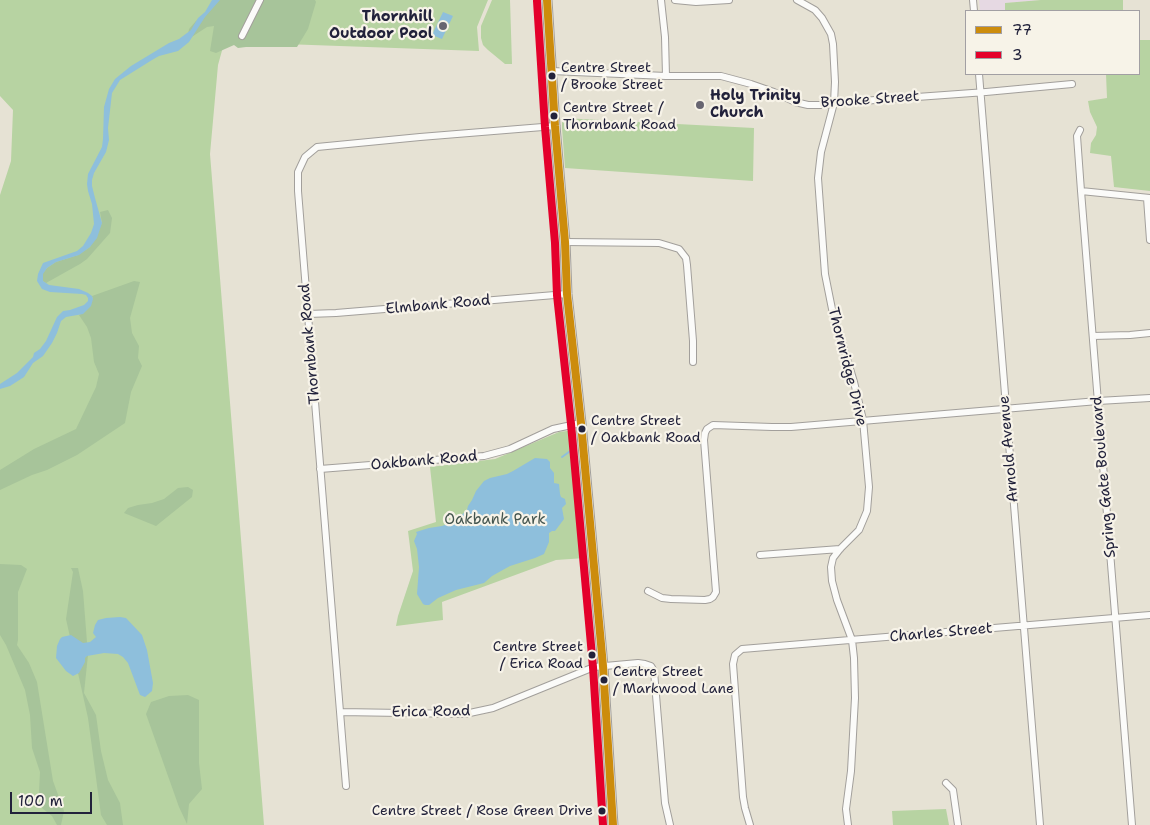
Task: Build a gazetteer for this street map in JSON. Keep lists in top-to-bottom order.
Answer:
{
  "streets": {
    "street": [
      "Brooke Street",
      "Elmbank Road",
      "Thornbank Road",
      "Thornridge Drive",
      "Arnold Avenue",
      "Oakbank Road",
      "Spring Gate Boulevard",
      "Charles Street",
      "Erica Road"
    ]
  },
  "crossings": [
    ["Brooke Street", "Thornridge Drive"],
    ["Brooke Street", "Arnold Avenue"],
    ["Elmbank Road", "Thornbank Road"],
    ["Thornbank Road", "Oakbank Road"],
    ["Thornbank Road", "Erica Road"],
    ["Thornridge Drive", "Charles Street"],
    ["Arnold Avenue", "Charles Street"],
    ["Spring Gate Boulevard", "Charles Street"]
  ],
  "parks": ["Oakbank Park"],
  "places": [
    "Thornhill Outdoor Pool",
    "Centre Street / Brooke Street",
    "Holy Trinity Church",
    "Centre Street / Thornbank Road",
    "Centre Street / Oakbank Road",
    "Centre Street / Erica Road",
    "Centre Street / Markwood Lane",
    "Centre Street / Rose Green Drive"
  ],
  "lines": ["transit line 77", "transit line 3"],
  "legend": ["77", "3"],
  "scale_bar": "100 m"
}
